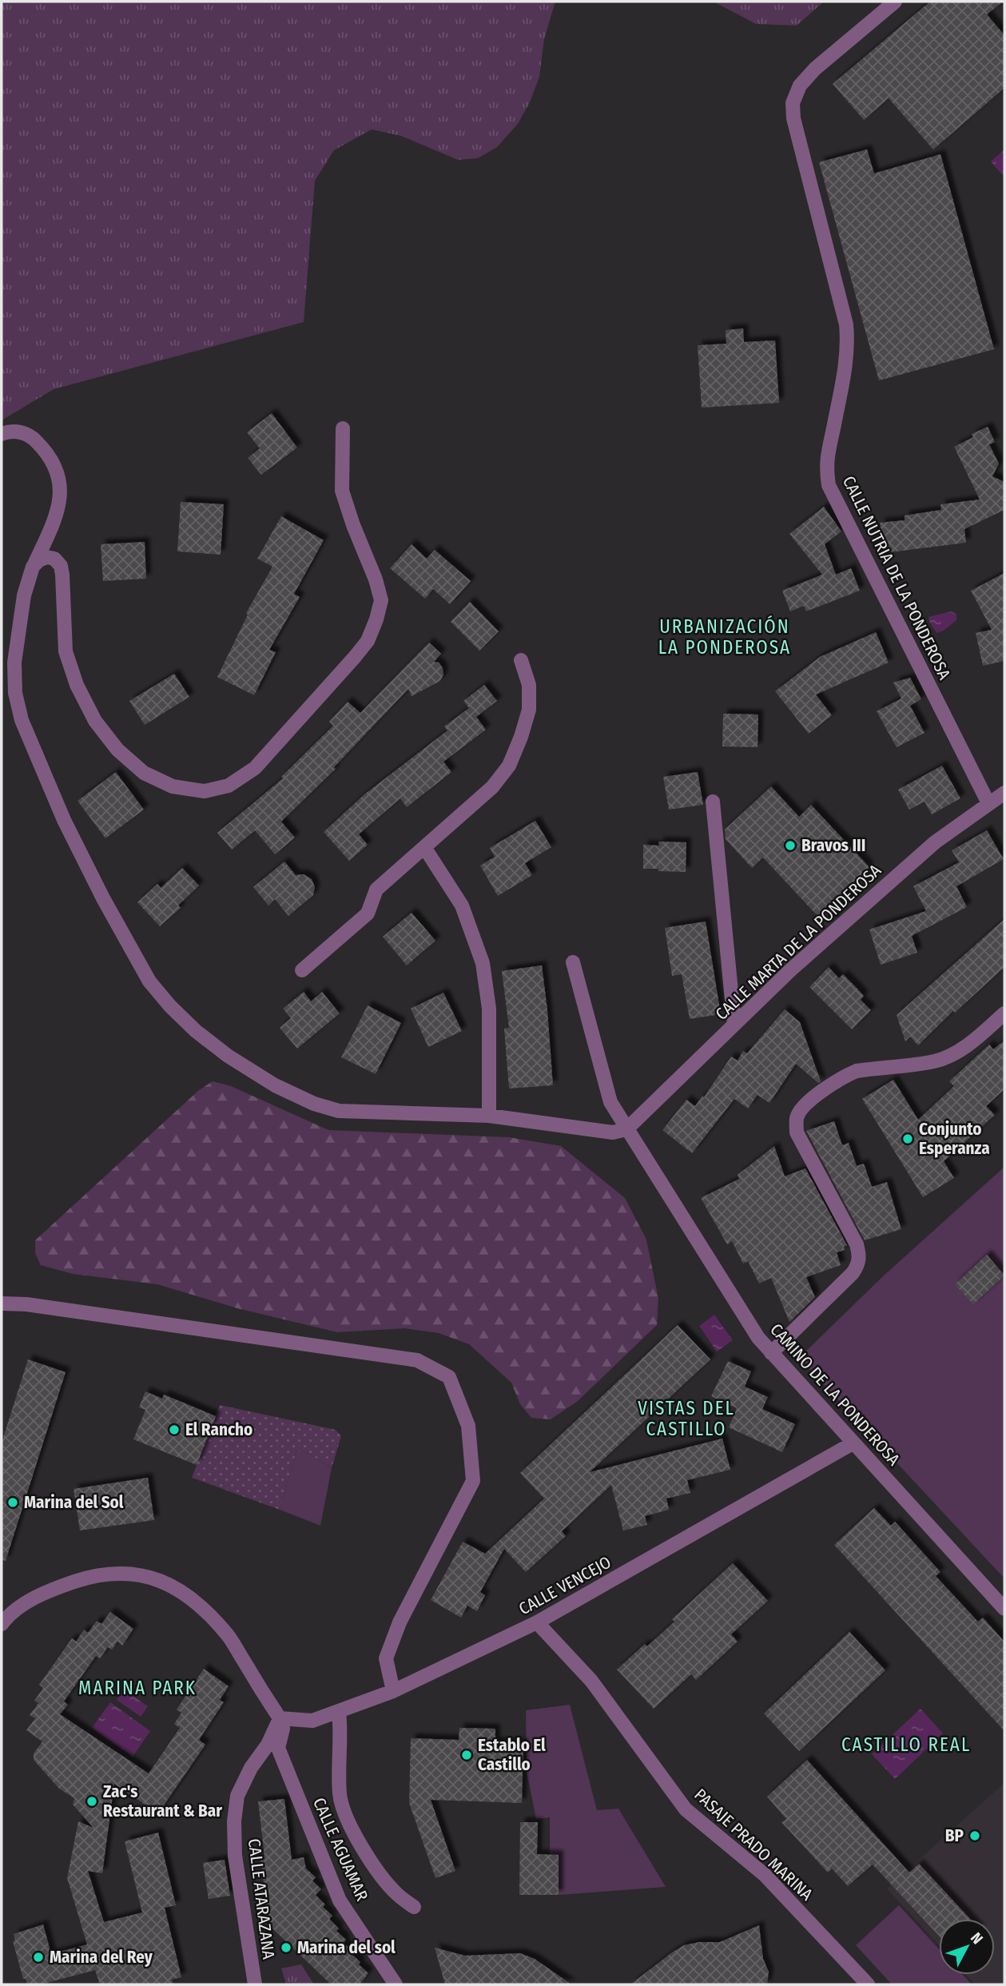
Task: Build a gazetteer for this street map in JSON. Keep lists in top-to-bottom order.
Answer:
{
  "streets": {
    "street": [
      "CALLE NUTRIA DE LA PONDEROSA",
      "CALLE MARTA DE LA PONDEROSA",
      "CAMINO DE LA PONDEROSA",
      "CALLE VENCEJO",
      "PASAJE PRADO MARINA",
      "CALLE AGUAMAR",
      "CALLE ATARAZANA"
    ]
  },
  "crossings": [
    ["CALLE NUTRIA DE LA PONDEROSA", "CALLE MARTA DE LA PONDEROSA"],
    ["CALLE MARTA DE LA PONDEROSA", "CAMINO DE LA PONDEROSA"],
    ["CAMINO DE LA PONDEROSA", "CALLE VENCEJO"],
    ["CALLE VENCEJO", "PASAJE PRADO MARINA"],
    ["CALLE VENCEJO", "CALLE AGUAMAR"],
    ["CALLE VENCEJO", "CALLE ATARAZANA"],
    ["CALLE AGUAMAR", "CALLE ATARAZANA"]
  ],
  "districts": [
    "URBANIZACIÓN LA PONDEROSA",
    "VISTAS DEL CASTILLO",
    "MARINA PARK",
    "CASTILLO REAL"
  ],
  "places": [
    "Bravos III",
    "Conjunto Esperanza",
    "El Rancho",
    "Marina del Sol",
    "Establo El Castillo",
    "Zac's Restaurant & Bar",
    "BP",
    "Marina del sol",
    "Marina del Rey"
  ],
  "north": "top right"
}
